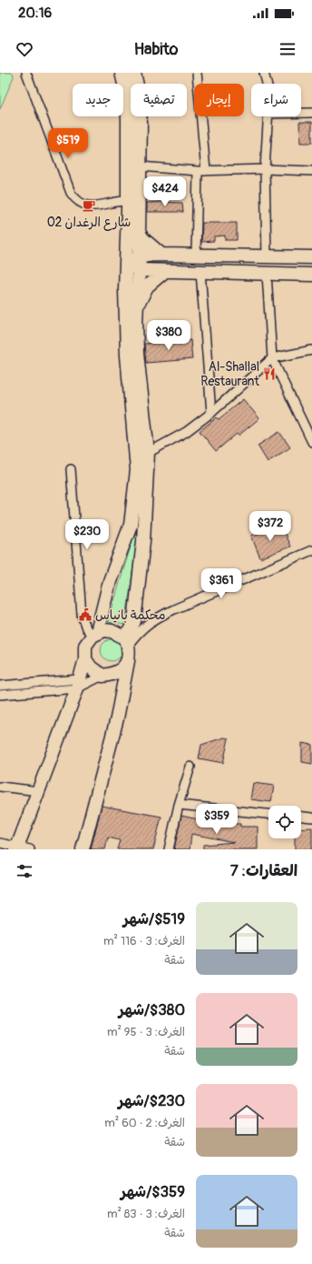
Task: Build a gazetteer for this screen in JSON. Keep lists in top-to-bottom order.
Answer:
{
  "places": {
    "cafe": ["O2 شارع الرغدان"],
    "restaurant": ["Al-Shallal Restaurant"],
    "public building": ["محكمة بانياس"]
  },
  "page": {
    "status": "20:16",
    "header": "Habito",
    "chip": [
      "شراء",
      "إيجار",
      "تصفية",
      "جديد"
    ],
    "price": [
      "$519",
      "$424",
      "$380",
      "$372",
      "$230",
      "$361",
      "$359"
    ],
    "heading": "العقارات: 7",
    "list": [
      {
        "name": "$519/شهر",
        "note": "الغرف: 3 · 116 m² · شقة"
      },
      {
        "name": "$380/شهر",
        "note": "الغرف: 3 · 95 m² · شقة"
      },
      {
        "name": "$230/شهر",
        "note": "الغرف: 2 · 60 m² · شقة"
      },
      {
        "name": "$359/شهر",
        "note": "الغرف: 3 · 83 m² · شقة"
      }
    ]
  }
}
